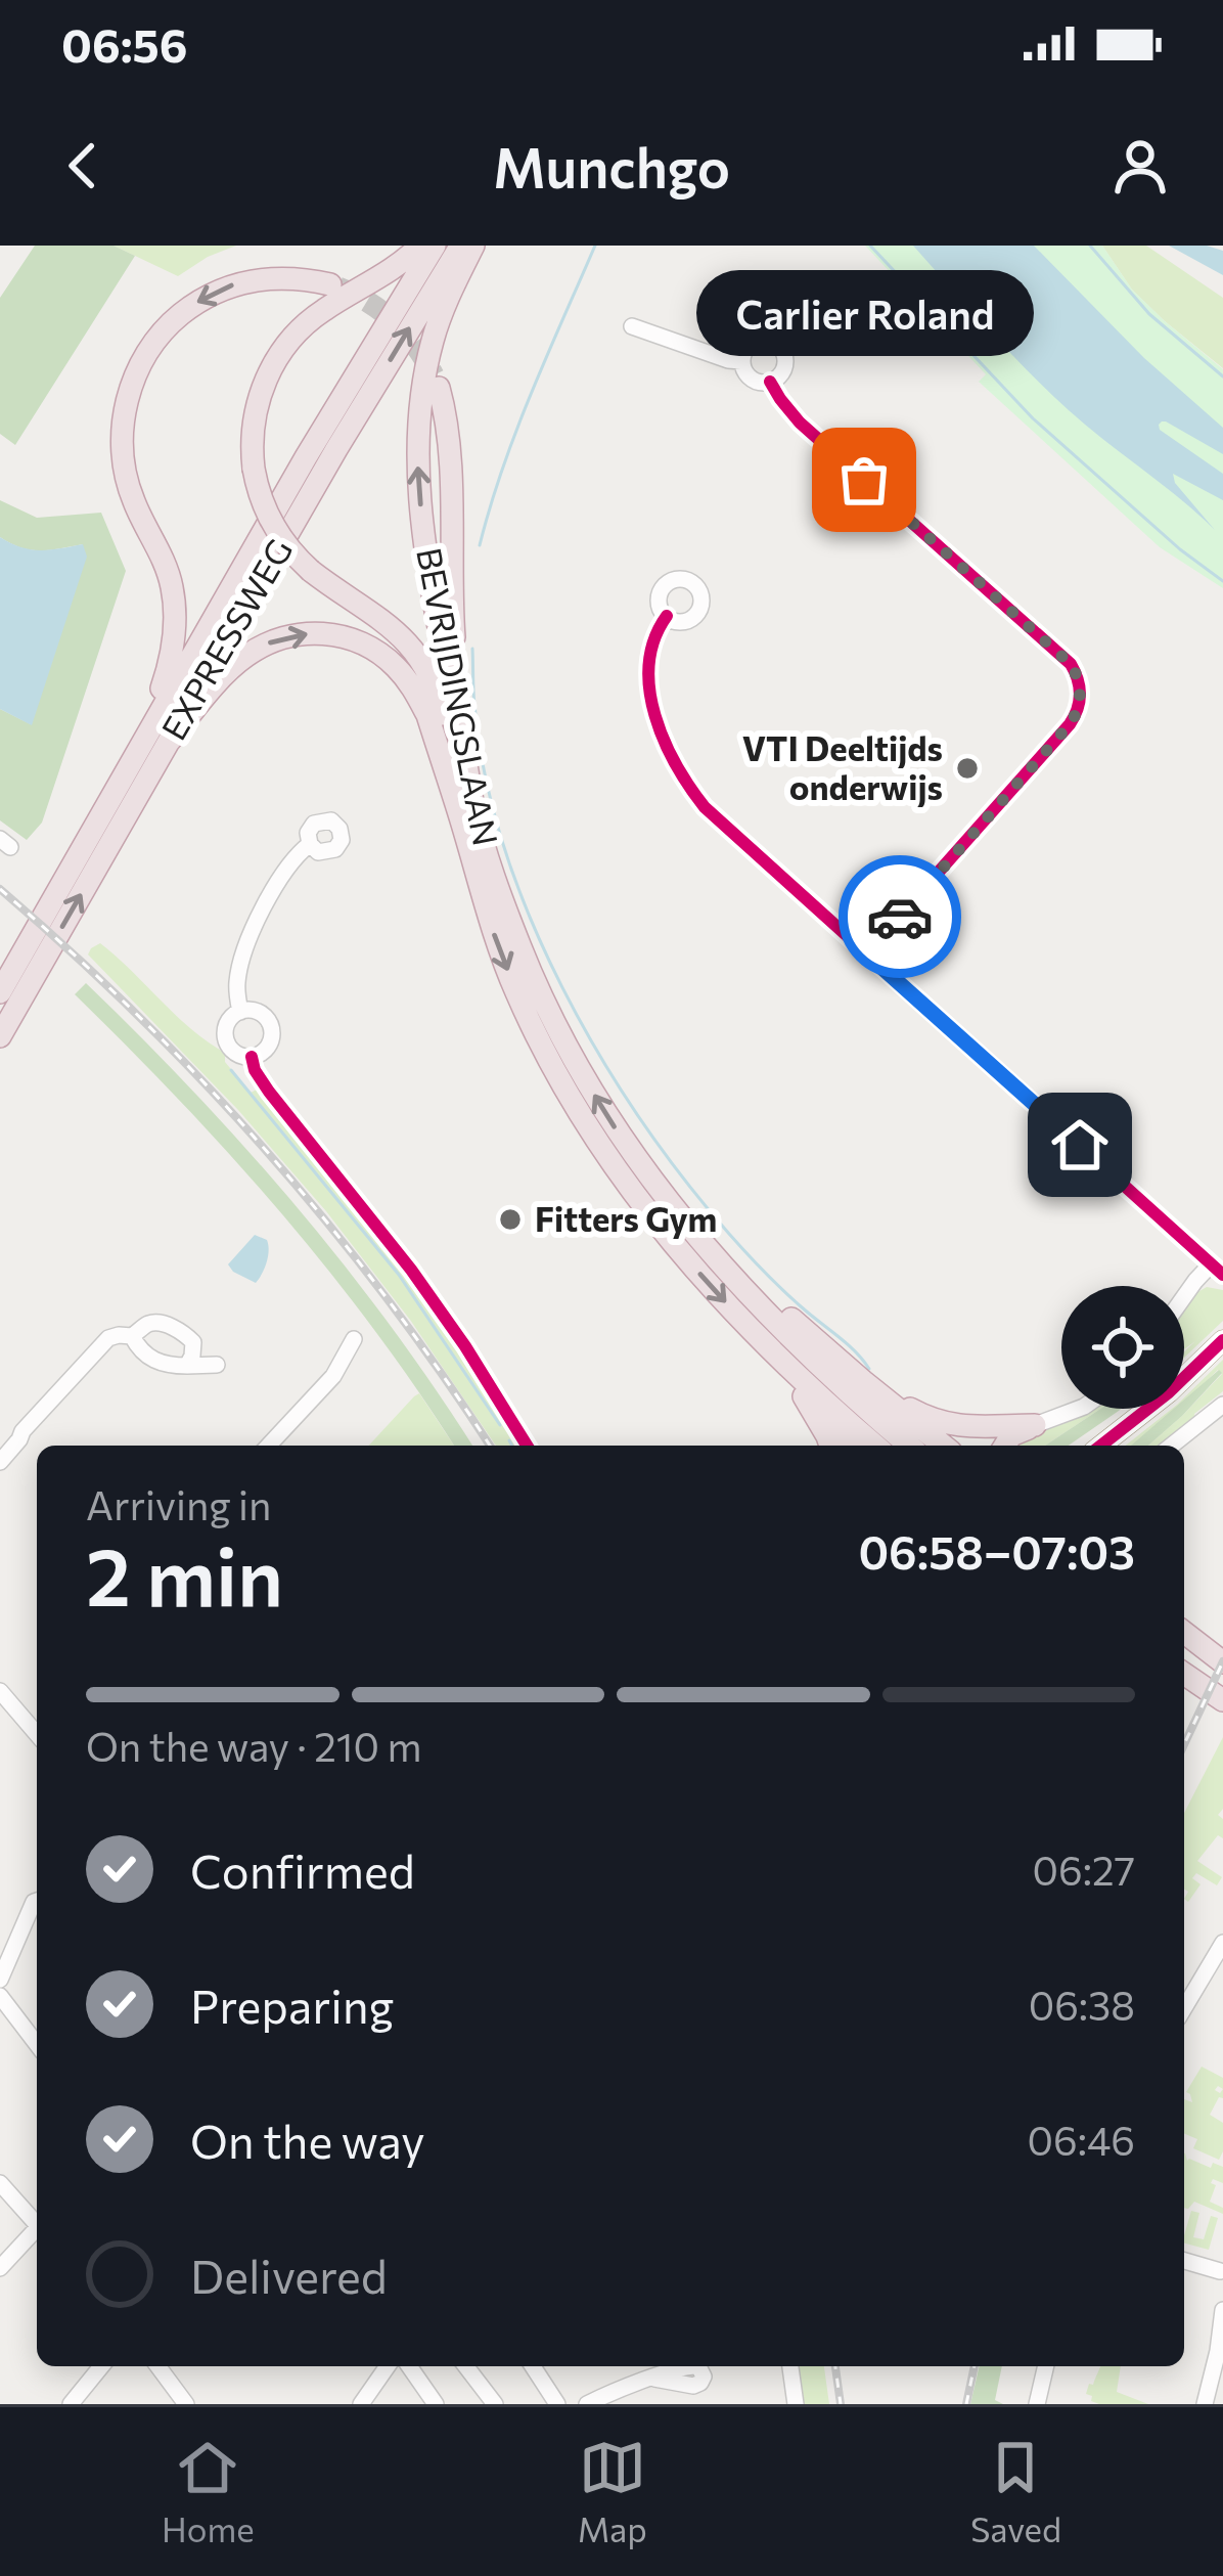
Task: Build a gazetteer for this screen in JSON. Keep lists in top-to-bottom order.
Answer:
{
  "streets": {
    "highway": ["EXPRESSWEG", "BEVRIJDINGSLAAN"]
  },
  "places": ["Carlier Roland", "VTI Deeltijds onderwijs", "Fitters Gym"],
  "page": {
    "status": "06:56",
    "header": "Munchgo",
    "bubble": "Carlier Roland",
    "heading": ["2 min", "Arriving in", "06:58–07:03"],
    "bar": "On the way · 210 m",
    "list": [
      ["Confirmed", "06:27"],
      ["Preparing", "06:38"],
      ["On the way", "06:46"],
      "Delivered"
    ],
    "tabs": ["Home", "Map", "Saved"]
  }
}
